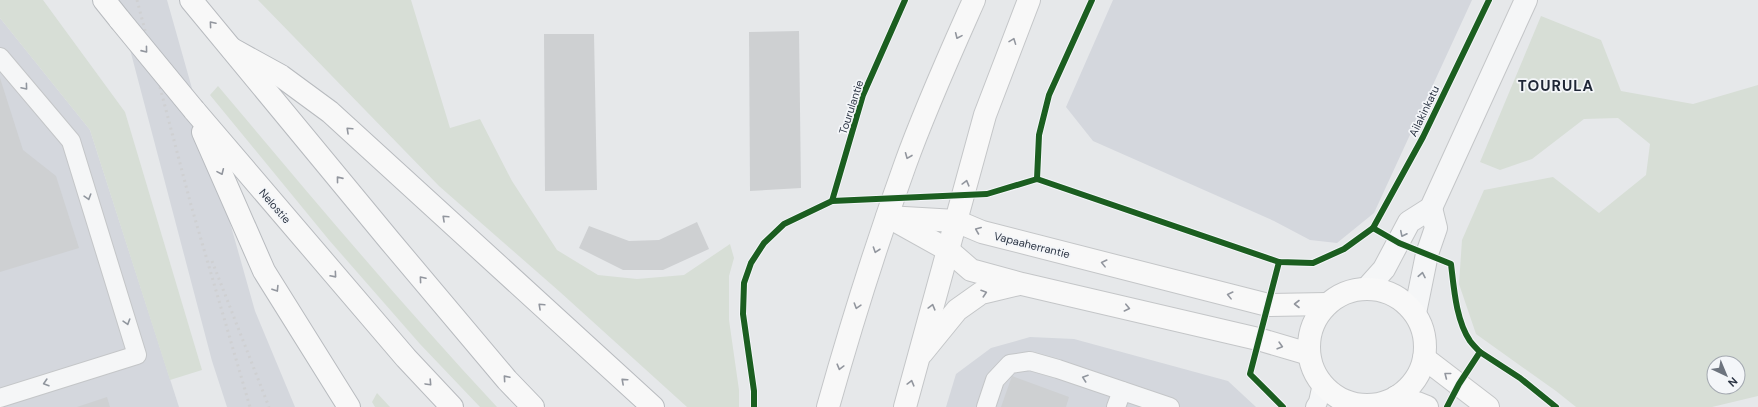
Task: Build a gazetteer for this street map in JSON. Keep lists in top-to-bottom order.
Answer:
{
  "streets": {
    "main road": ["Nelostie", "Vapaaherrantie"],
    "cycle path": ["Tourulantie", "Ailakinkatu"]
  },
  "districts": ["TOURULA"],
  "north": "bottom right"
}
